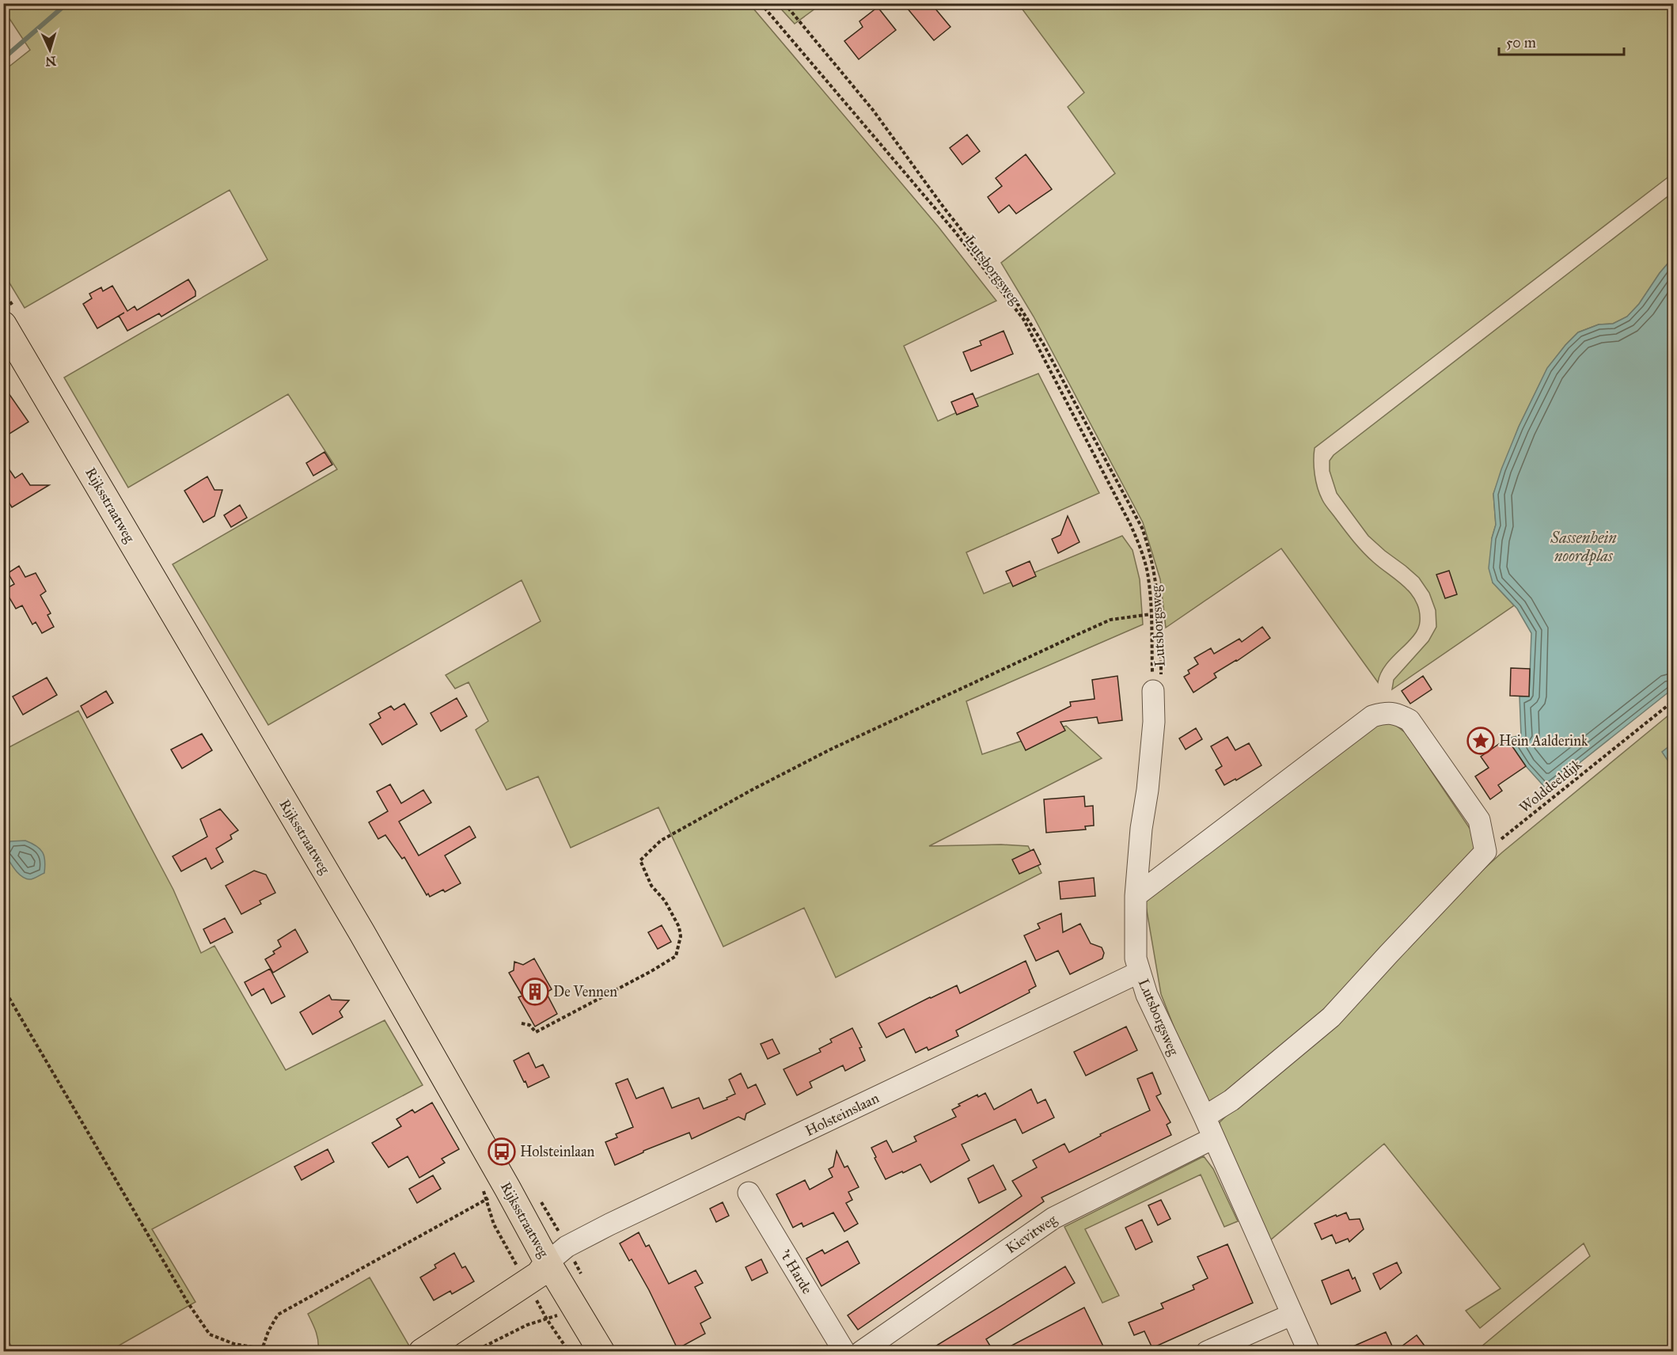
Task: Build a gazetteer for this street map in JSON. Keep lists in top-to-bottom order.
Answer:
{
  "streets": {
    "main road": ["Rijksstraatweg"],
    "street": [
      "Lutsborgsweg",
      "Holsteinslaan",
      "Kievitweg",
      "'t Harde"
    ],
    "path": ["Wolddeeldijk"]
  },
  "crossings": [
    ["Lutsborgsweg", "Holsteinslaan"],
    ["Lutsborgsweg", "Kievitweg"],
    ["Rijksstraatweg", "Holsteinslaan"]
  ],
  "water": ["Sassenhein noordplas"],
  "places": {
    "place": ["Hein Aalderink"],
    "building": ["De Vennen"],
    "bus stop": ["Holsteinlaan"]
  },
  "scale_bar": "50 m",
  "north": "bottom"
}
